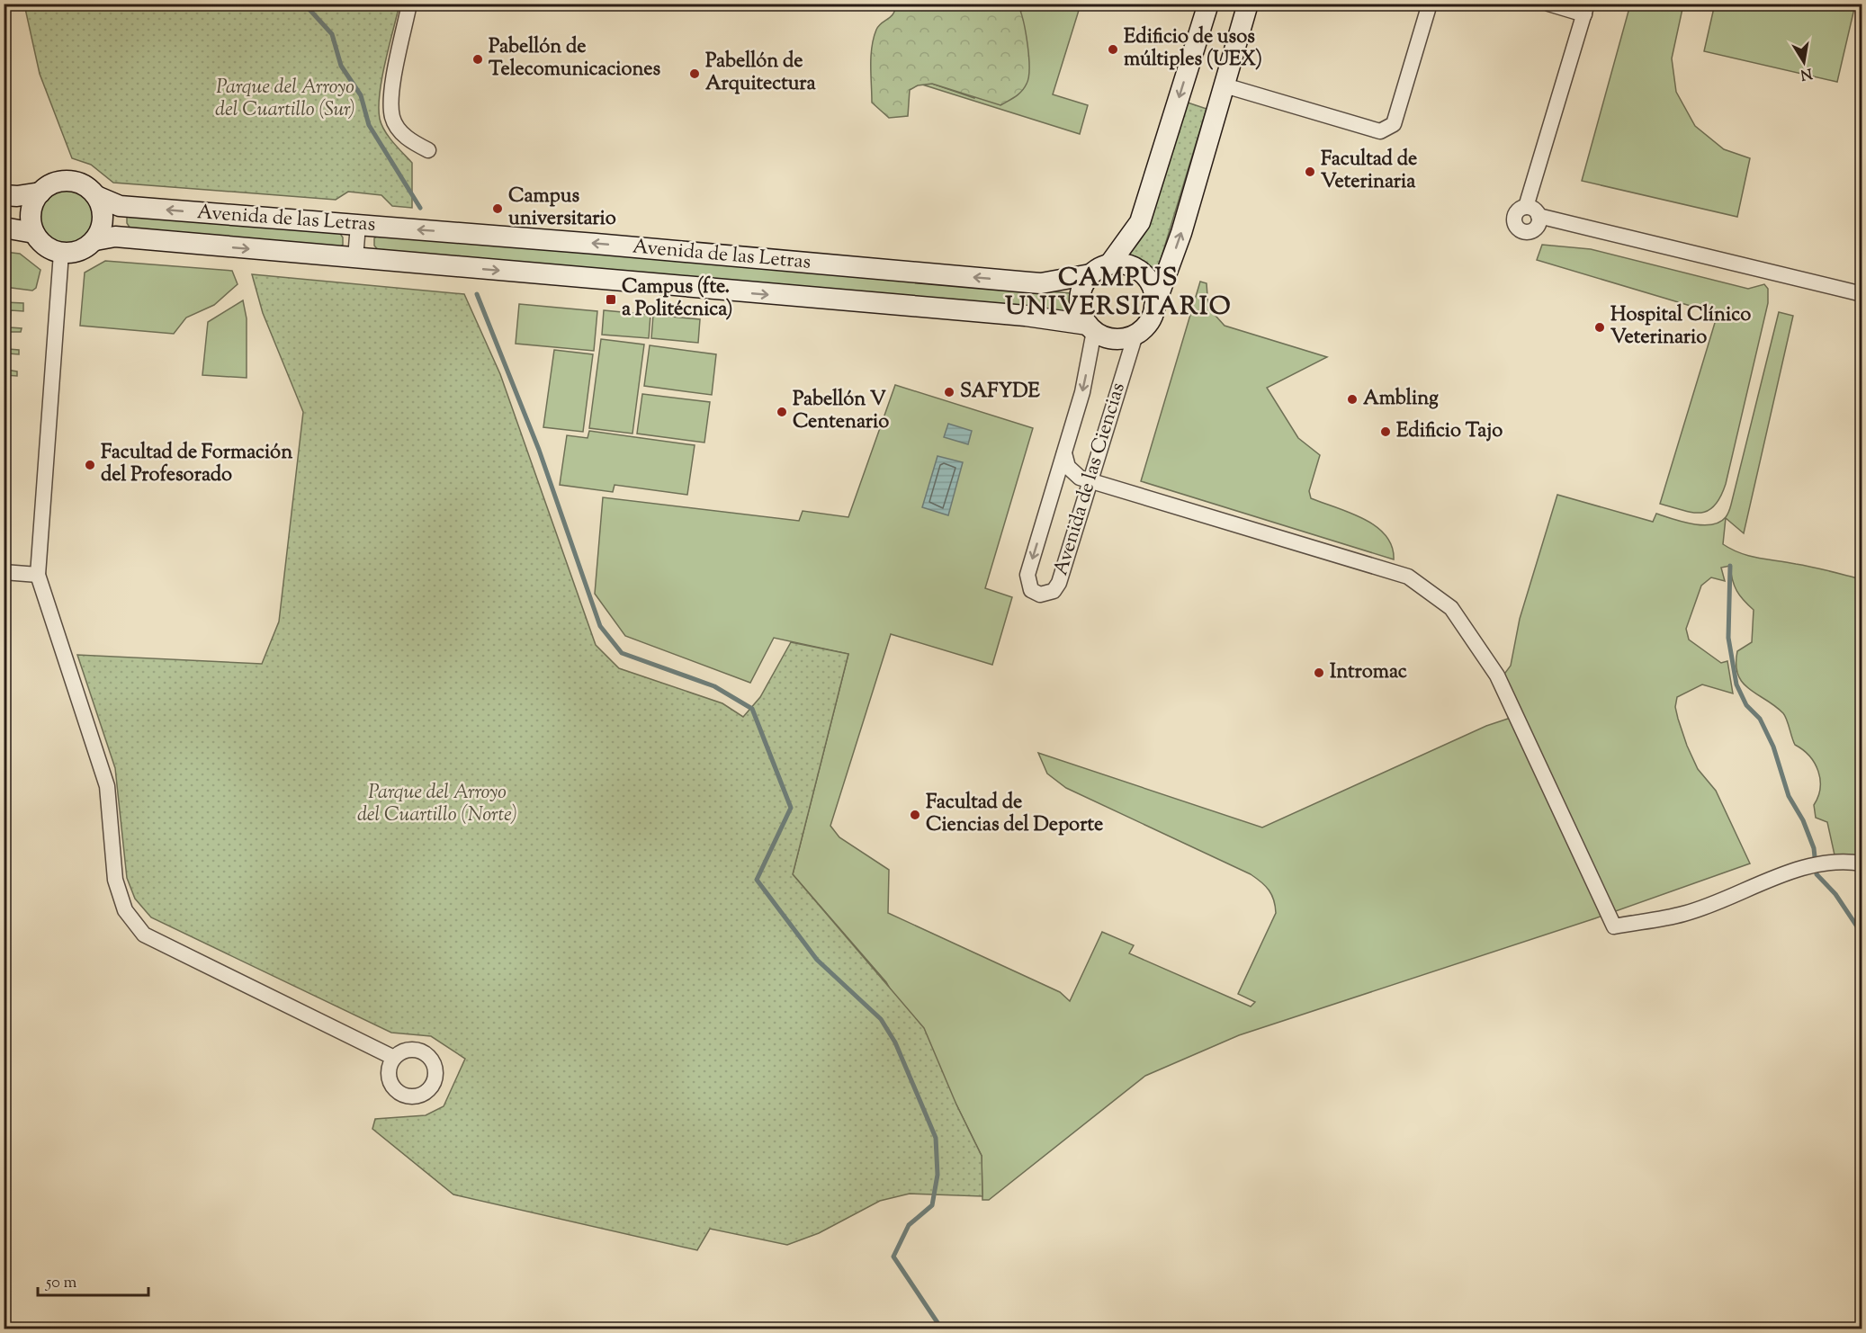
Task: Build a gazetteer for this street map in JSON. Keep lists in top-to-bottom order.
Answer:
{
  "streets": {
    "main road": ["Avenida de las Letras"],
    "street": ["Avenida de las Ciencias"]
  },
  "crossings": [
    ["Avenida de las Letras", "Avenida de las Ciencias"]
  ],
  "districts": ["CAMPUS UNIVERSITARIO"],
  "parks": ["Parque del Arroyo del Cuartillo (Sur)", "Parque del Arroyo del Cuartillo (Norte)"],
  "places": {
    "other": [
      "Edificio de usos múltiples (UEX)",
      "Pabellón de Telecomunicaciones",
      "Pabellón de Arquitectura",
      "Facultad de Veterinaria",
      "Campus universitario",
      "Hospital Clínico Veterinario",
      "SAFYDE",
      "Ambling",
      "Pabellón V Centenario",
      "Edificio Tajo",
      "Facultad de Formación del Profesorado",
      "Intromac",
      "Facultad de Ciencias del Deporte"
    ],
    "transit": ["Campus (fte. a Politécnica)"]
  },
  "scale_bar": "50 m",
  "north": "bottom"
}
